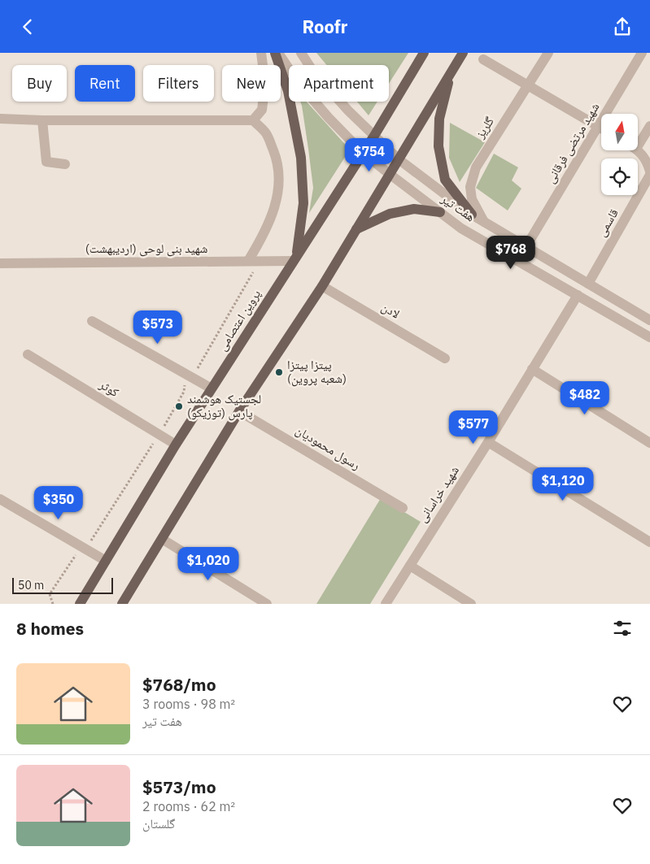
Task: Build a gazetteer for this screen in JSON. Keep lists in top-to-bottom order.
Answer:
{
  "streets": {
    "main road": ["پروین اعتصامی"],
    "street": [
      "گلریز",
      "شهید مرتضی فرقانی",
      "هفت تیر",
      "قاسمی",
      "شهید بنی لوحی (اردیبهشت)",
      "لادن",
      "کوثر",
      "رسول محمودیان",
      "شهید خراسانی"
    ]
  },
  "crossings": [
    ["گلریز", "هفت تیر"],
    ["شهید مرتضی فرقانی", "هفت تیر"],
    ["هفت تیر", "قاسمی"],
    ["هفت تیر", "پروین اعتصامی"],
    ["هفت تیر", "شهید خراسانی"],
    ["شهید بنی لوحی (اردیبهشت)", "پروین اعتصامی"],
    ["پروین اعتصامی", "کوثر"]
  ],
  "places": ["پیتزا پیتزا (شعبه پروین)", "لجستیک هوشمند پارس (توزیکو)"],
  "scale_bar": "50 m",
  "north": "top",
  "page": {
    "header": "Roofr",
    "chip": [
      "Buy",
      "Rent",
      "Filters",
      "New",
      "Apartment"
    ],
    "price": [
      "$754",
      "$768",
      "$573",
      "$482",
      "$577",
      "$1,120",
      "$350",
      "$1,020"
    ],
    "scale": "50 m",
    "heading": "8 homes",
    "list": [
      {
        "name": "$768/mo",
        "note": "3 rooms · 98 m² · هفت تیر"
      },
      {
        "name": "$573/mo",
        "note": "2 rooms · 62 m² · گلستان"
      }
    ]
  }
}
